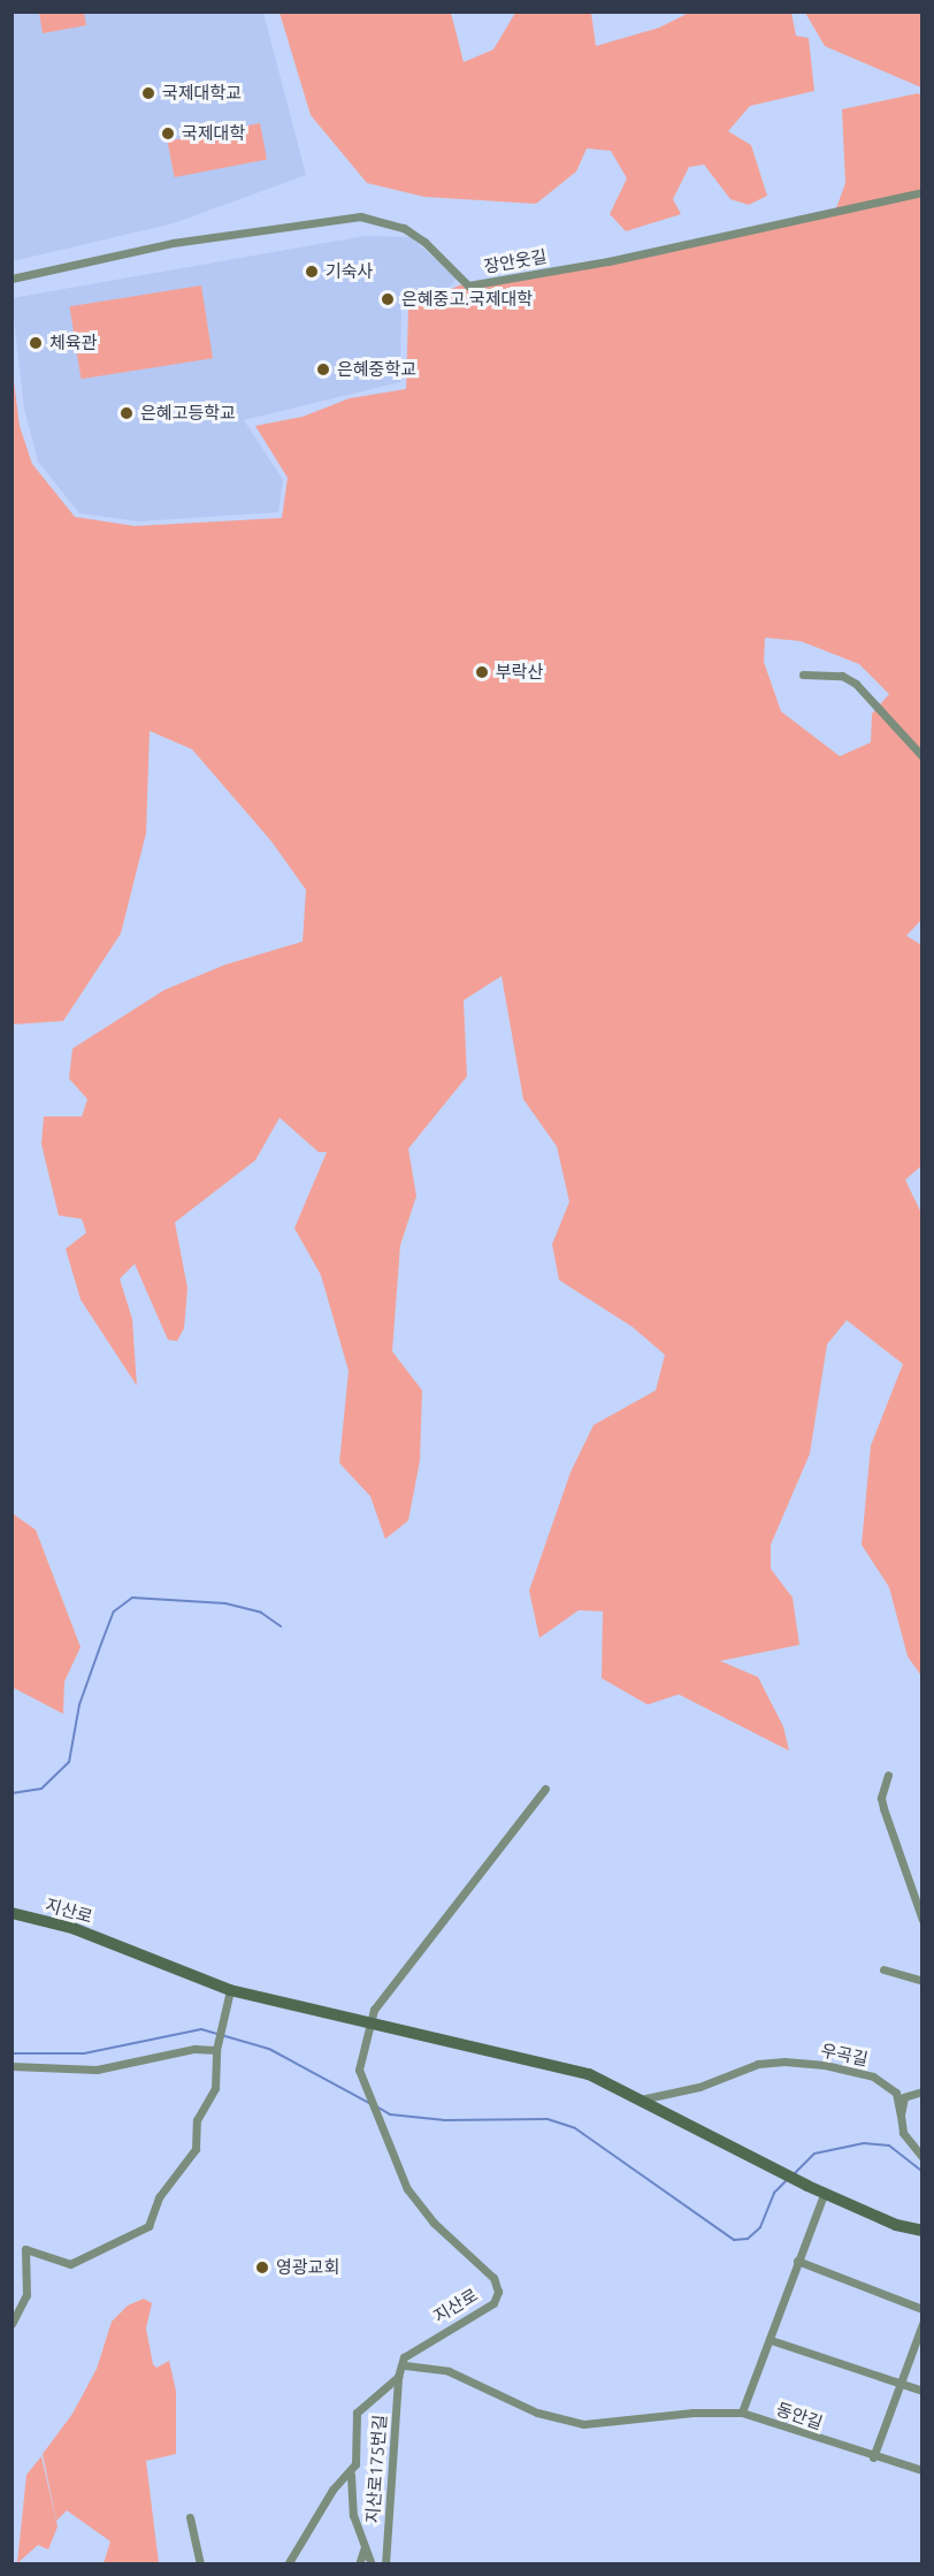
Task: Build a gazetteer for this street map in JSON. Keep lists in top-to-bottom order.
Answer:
{
  "streets": {
    "main road": ["지산로"],
    "street": [
      "장안웃길",
      "우곡길",
      "동안길",
      "지산로175번길"
    ]
  },
  "crossings": [
    ["지산로", "우곡길"],
    ["지산로", "동안길"],
    ["지산로", "지산로175번길"]
  ],
  "places": [
    "국제대학교",
    "국제대학",
    "기숙사",
    "은혜중고.국제대학",
    "체육관",
    "은혜중학교",
    "은혜고등학교",
    "부락산",
    "영광교회"
  ]
}
